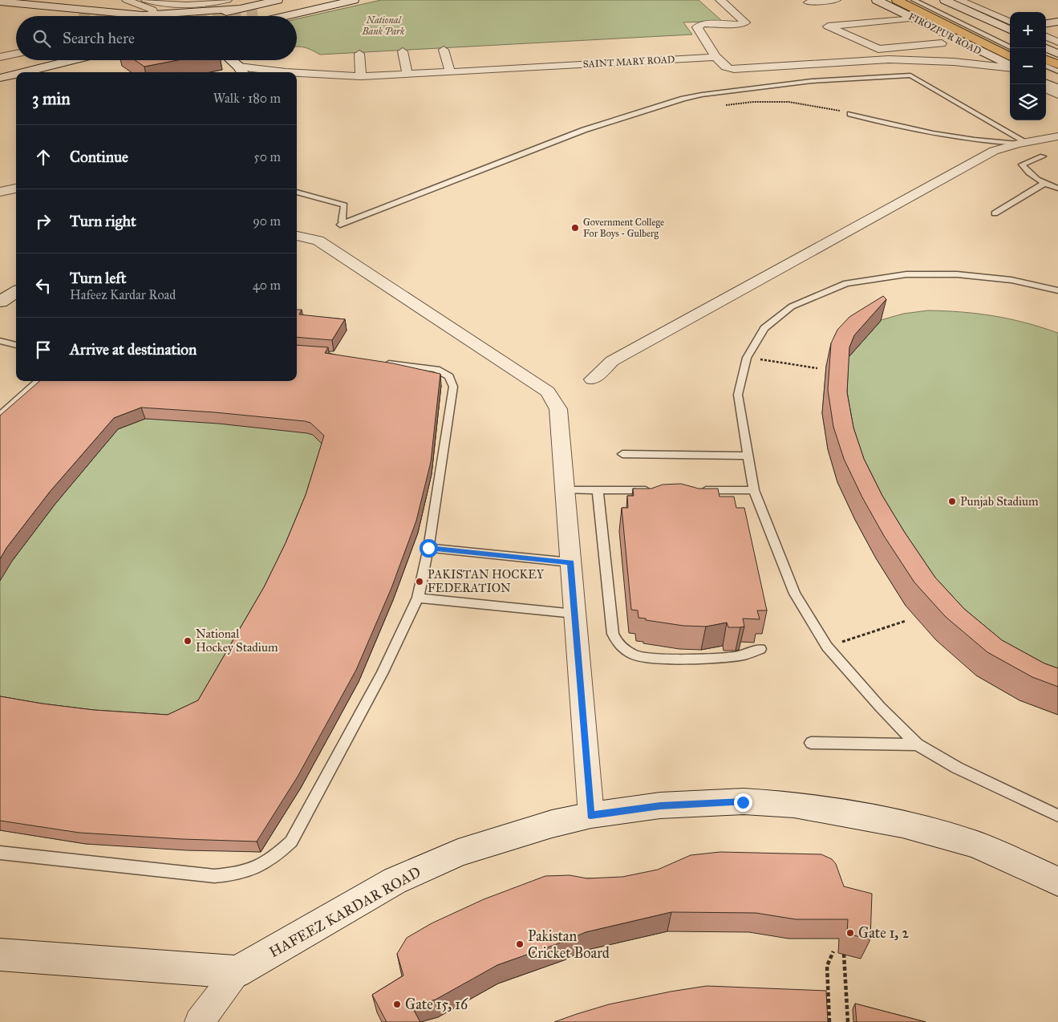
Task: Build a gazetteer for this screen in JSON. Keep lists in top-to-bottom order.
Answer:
{
  "streets": {
    "main road": ["FIROZPUR ROAD", "HAFEEZ KARDAR ROAD"],
    "street": ["SAINT MARY ROAD"]
  },
  "parks": ["National Bank Park"],
  "places": [
    "Government College For Boys - Gulberg",
    "Punjab Stadium",
    "PAKISTAN HOCKEY FEDERATION",
    "National Hockey Stadium",
    "Gate 1, 2",
    "Pakistan Cricket Board",
    "Gate 15, 16"
  ],
  "page": {
    "map_buttons": ["+", "−"],
    "search": "Search here",
    "heading": ["3 min", "Walk · 180 m"],
    "list": [
      ["Continue", "50 m"],
      ["Turn right", "90 m"],
      ["Turn left", "Hafeez Kardar Road", "40 m"],
      "Arrive at destination"
    ]
  }
}
